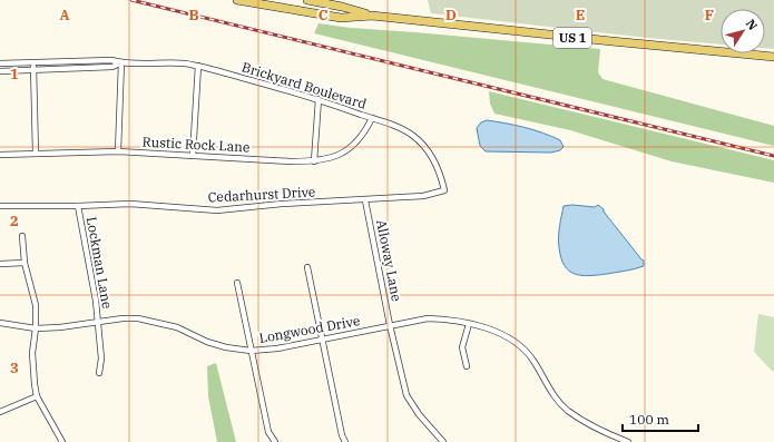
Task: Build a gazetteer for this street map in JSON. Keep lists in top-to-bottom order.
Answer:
{
  "streets": {
    "main road": ["US 1"],
    "street": [
      "Brickyard Boulevard",
      "Rustic Rock Lane",
      "Cedarhurst Drive",
      "Alloway Lane",
      "Lockman Lane",
      "Longwood Drive"
    ]
  },
  "crossings": [
    ["Brickyard Boulevard", "Rustic Rock Lane"],
    ["Brickyard Boulevard", "Cedarhurst Drive"],
    ["Cedarhurst Drive", "Alloway Lane"],
    ["Cedarhurst Drive", "Lockman Lane"],
    ["Alloway Lane", "Longwood Drive"],
    ["Lockman Lane", "Longwood Drive"]
  ],
  "scale_bar": "100 m",
  "north": "top right",
  "grid": {
    "columns": [
      "A",
      "B",
      "C",
      "D",
      "E",
      "F"
    ],
    "rows": ["1", "2", "3"]
  }
}
